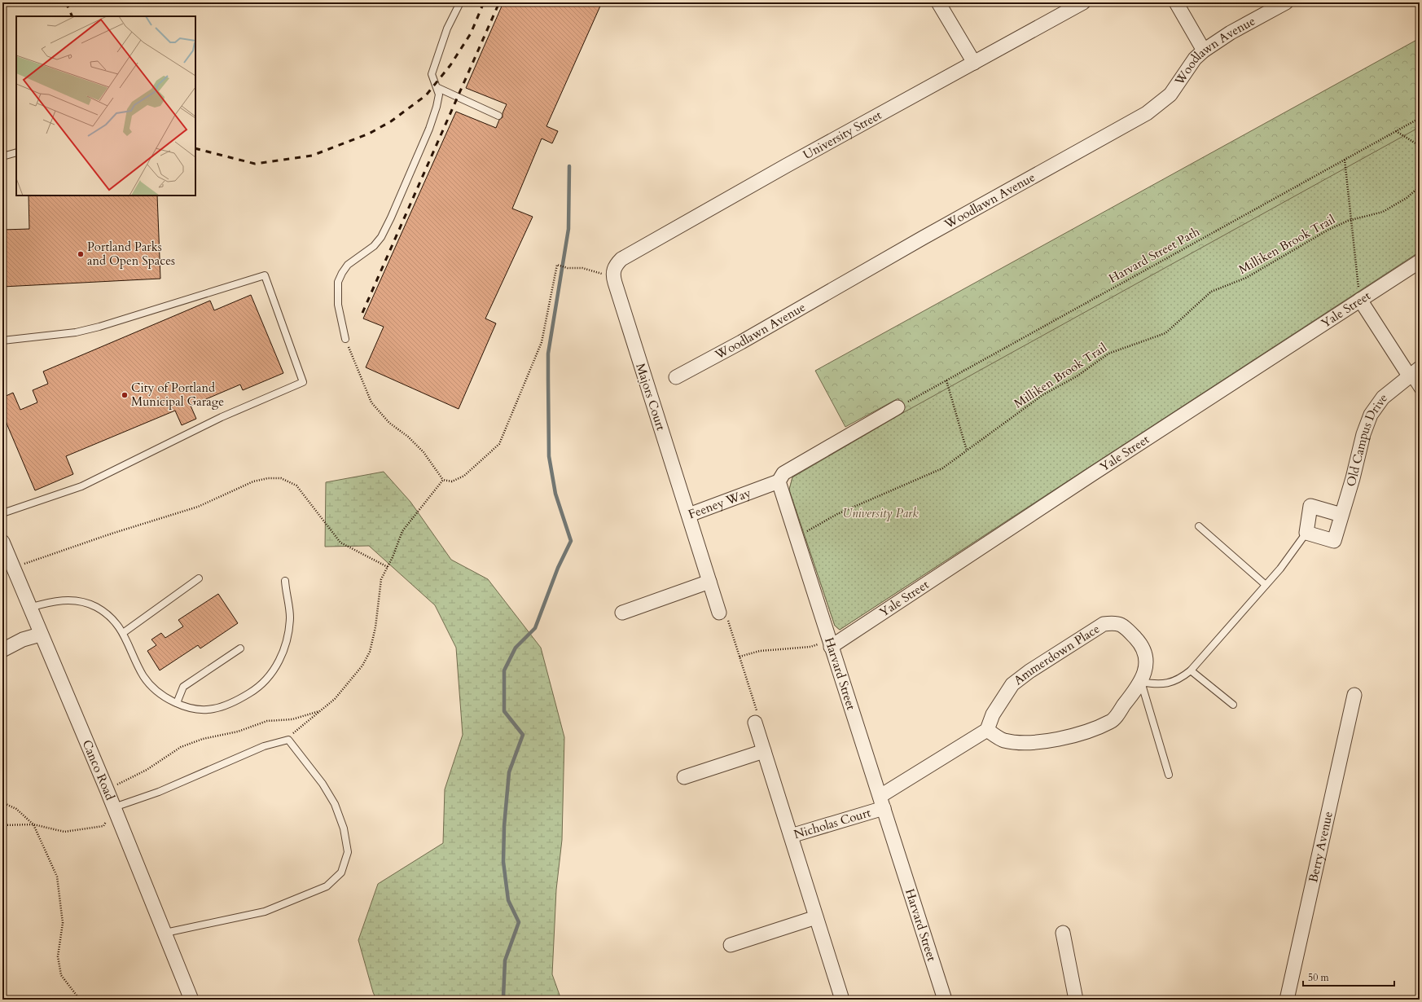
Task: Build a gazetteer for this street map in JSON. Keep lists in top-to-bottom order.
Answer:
{
  "streets": {
    "street": [
      "Woodlawn Avenue",
      "University Street",
      "Yale Street",
      "Majors Court",
      "Old Campus Drive",
      "Feeney Way",
      "Ammerdown Place",
      "Harvard Street",
      "Canco Road",
      "Nicholas Court",
      "Berry Avenue"
    ],
    "path": ["Milliken Brook Trail", "Harvard Street Path"]
  },
  "crossings": [
    ["University Street", "Majors Court"],
    ["Milliken Brook Trail", "Harvard Street"],
    ["Yale Street", "Harvard Street"],
    ["Majors Court", "Feeney Way"],
    ["Feeney Way", "Harvard Street"],
    ["Harvard Street", "Nicholas Court"]
  ],
  "parks": ["University Park"],
  "places": ["Portland Parks and Open Spaces", "City of Portland Municipal Garage"],
  "scale_bar": "50 m"
}
